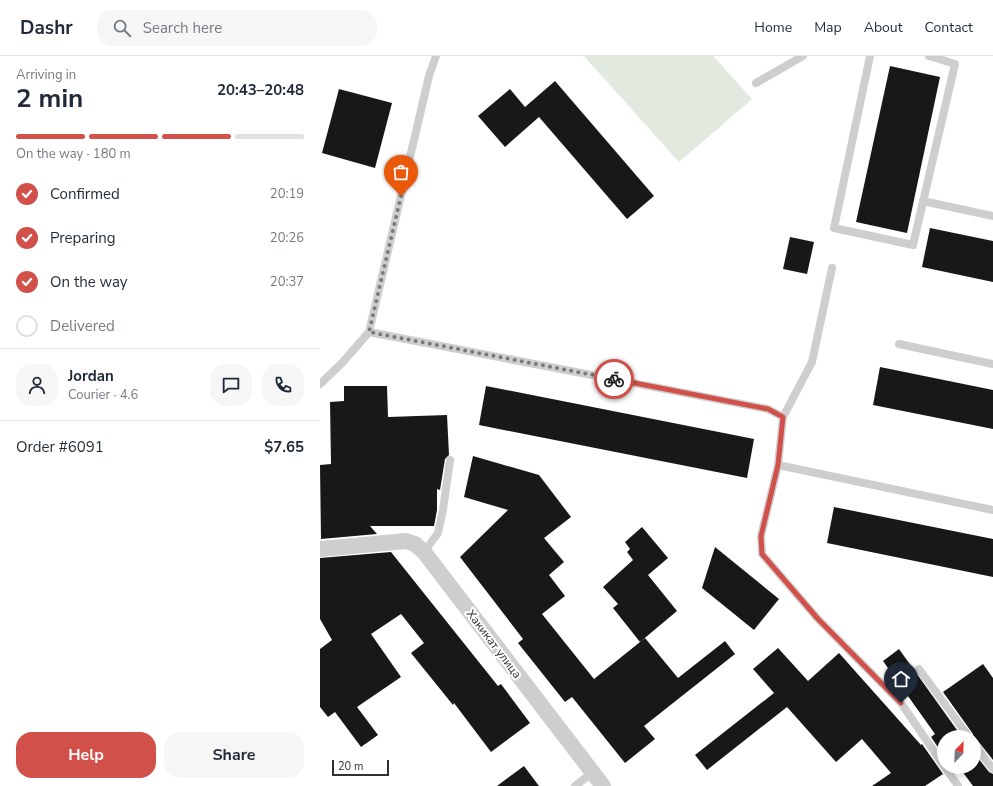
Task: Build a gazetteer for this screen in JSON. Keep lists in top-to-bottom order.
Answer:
{
  "streets": {
    "street": ["Хакикат улица"]
  },
  "scale_bar": "20 m",
  "north": "top right",
  "page": {
    "header": "Dashr",
    "search": "Search here",
    "nav": [
      "Home",
      "Map",
      "About",
      "Contact"
    ],
    "heading": ["2 min", "Arriving in", "20:43–20:48"],
    "panel": [
      "Jordan",
      "Courier · 4.6",
      "Order #6091",
      "$7.65"
    ],
    "bar": "On the way · 180 m",
    "list": [
      ["Confirmed", "20:19"],
      ["Preparing", "20:26"],
      ["On the way", "20:37"],
      "Delivered"
    ],
    "buttons": ["Help", "Share"],
    "scale": "20 m"
  }
}
